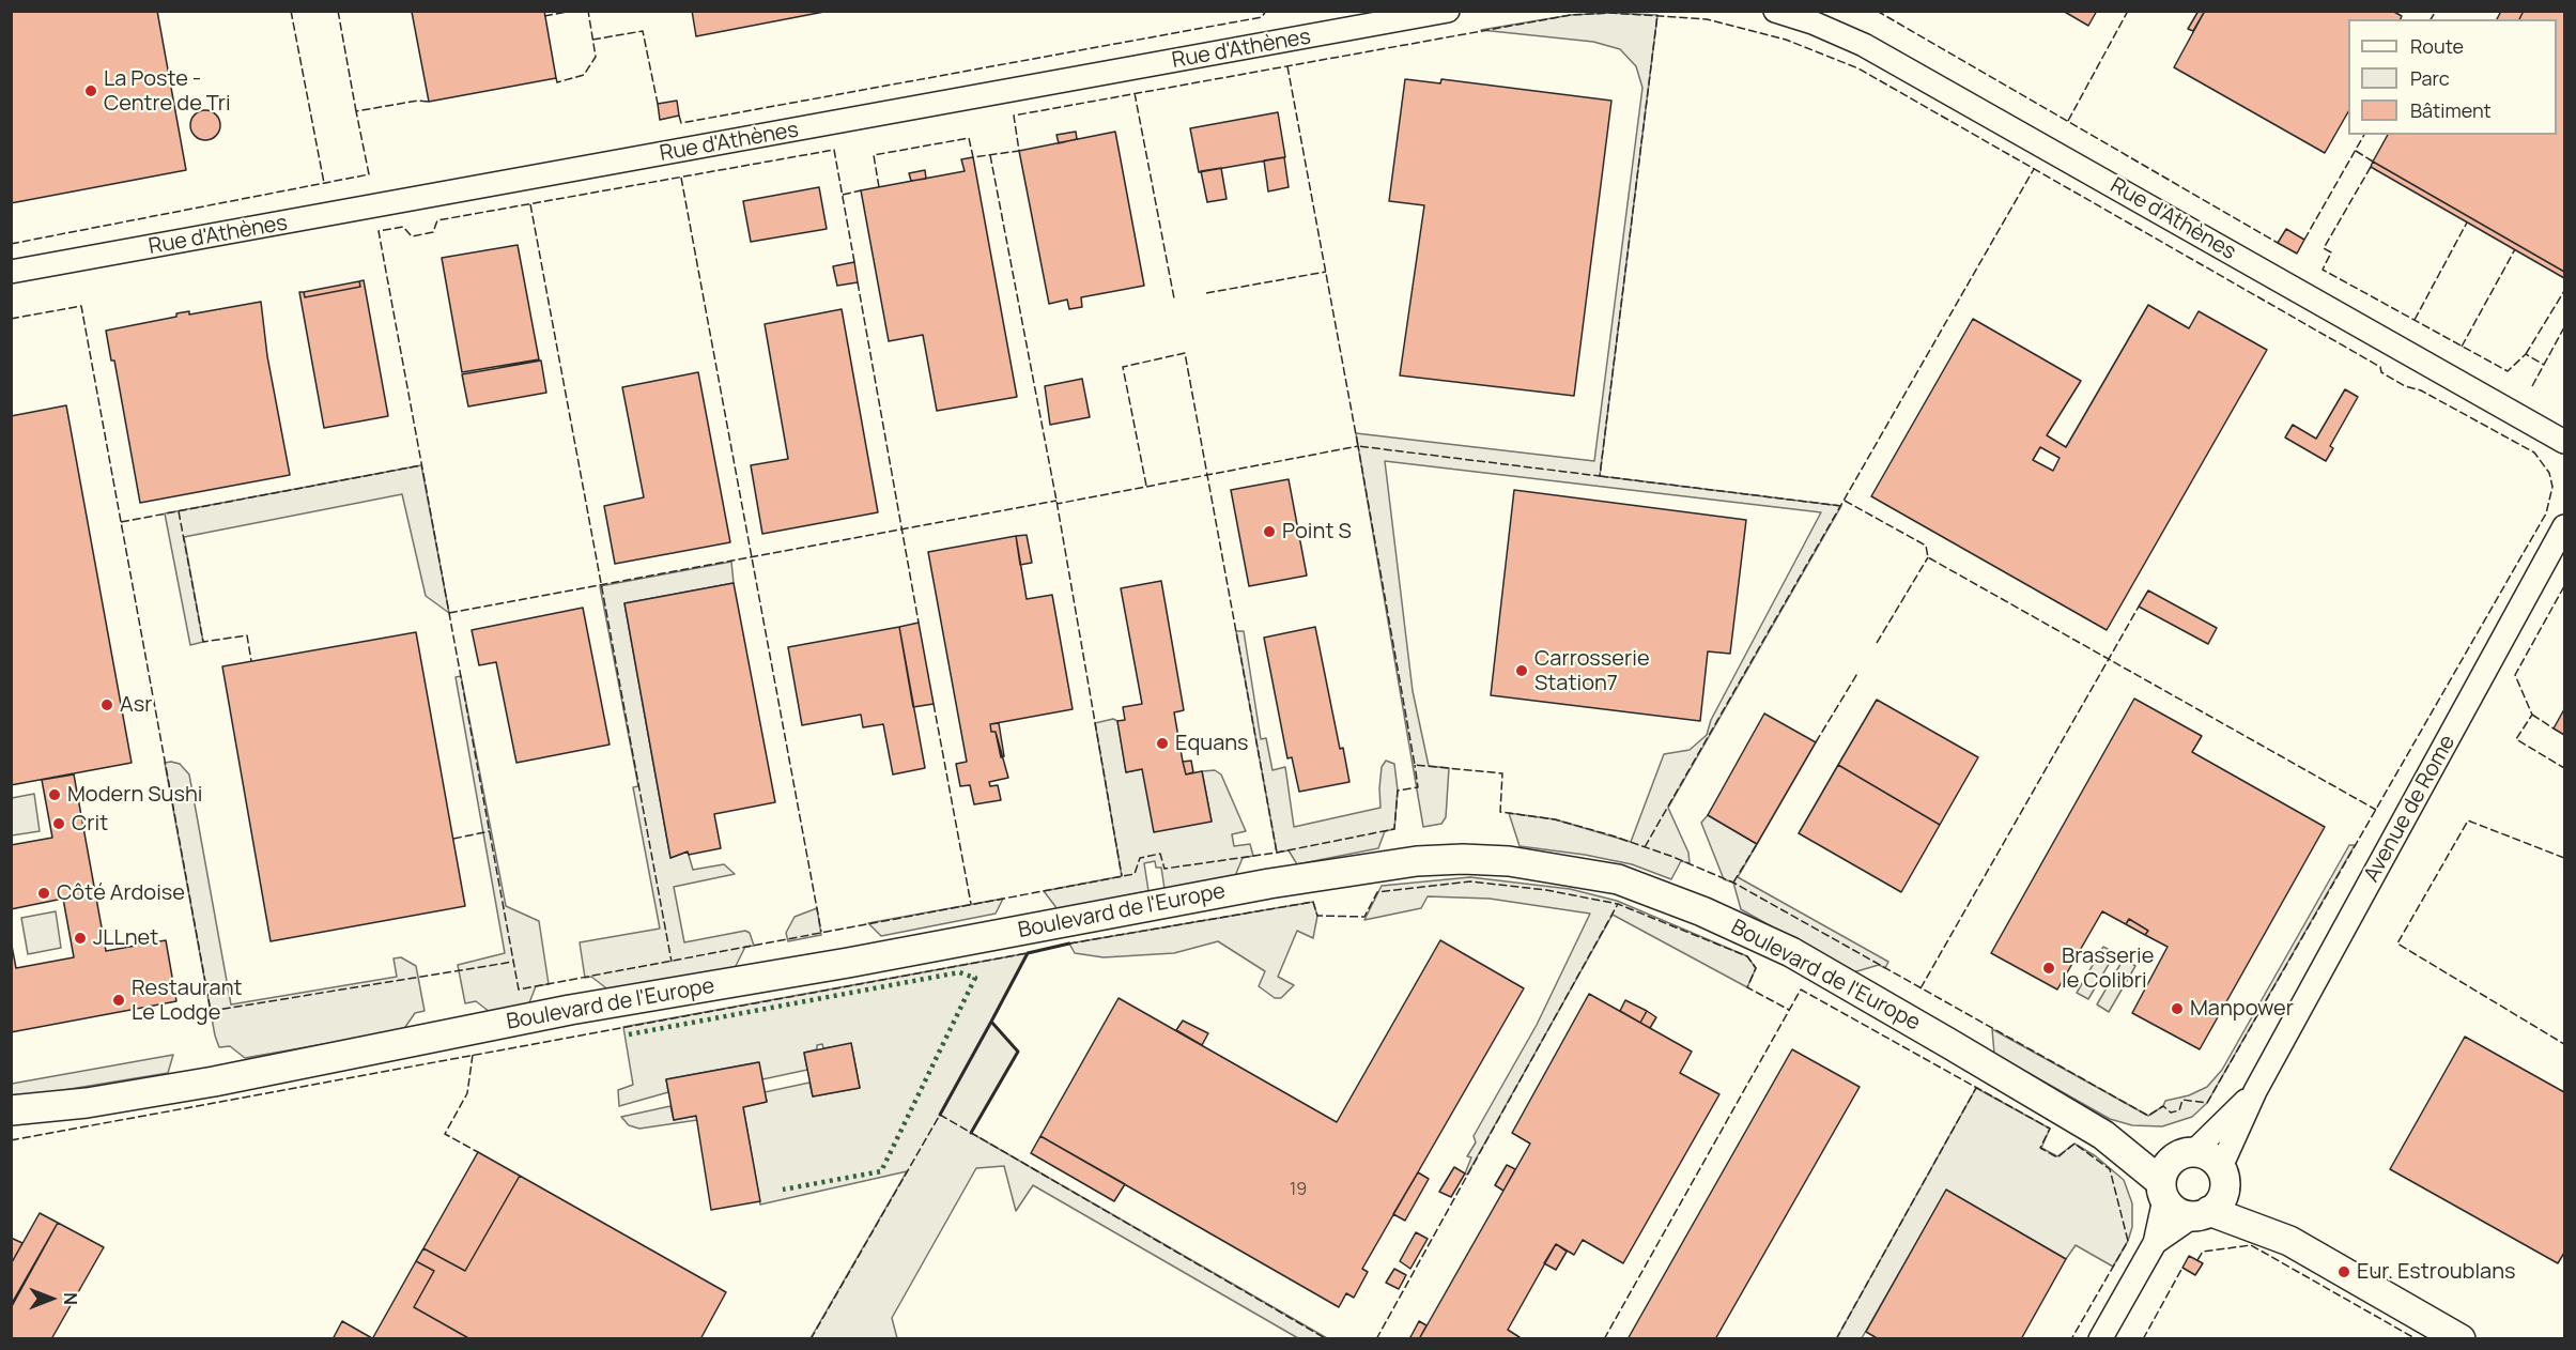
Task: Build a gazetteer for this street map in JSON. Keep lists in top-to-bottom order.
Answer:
{
  "streets": {
    "street": ["Rue d'Athènes", "Avenue de Rome", "Boulevard de l'Europe"]
  },
  "crossings": [
    ["Avenue de Rome", "Boulevard de l'Europe"]
  ],
  "places": [
    "La Poste - Centre de Tri",
    "Point S",
    "Carrosserie Station7",
    "Asr",
    "Equans",
    "Modern Sushi",
    "Crit",
    "Côté Ardoise",
    "JLLnet",
    "Brasserie le Colibri",
    "Restaurant Le Lodge",
    "Manpower",
    "Eur. Estroublans"
  ],
  "house_numbers": ["19"],
  "legend": ["Route", "Parc", "Bâtiment"],
  "north": "right"
}
